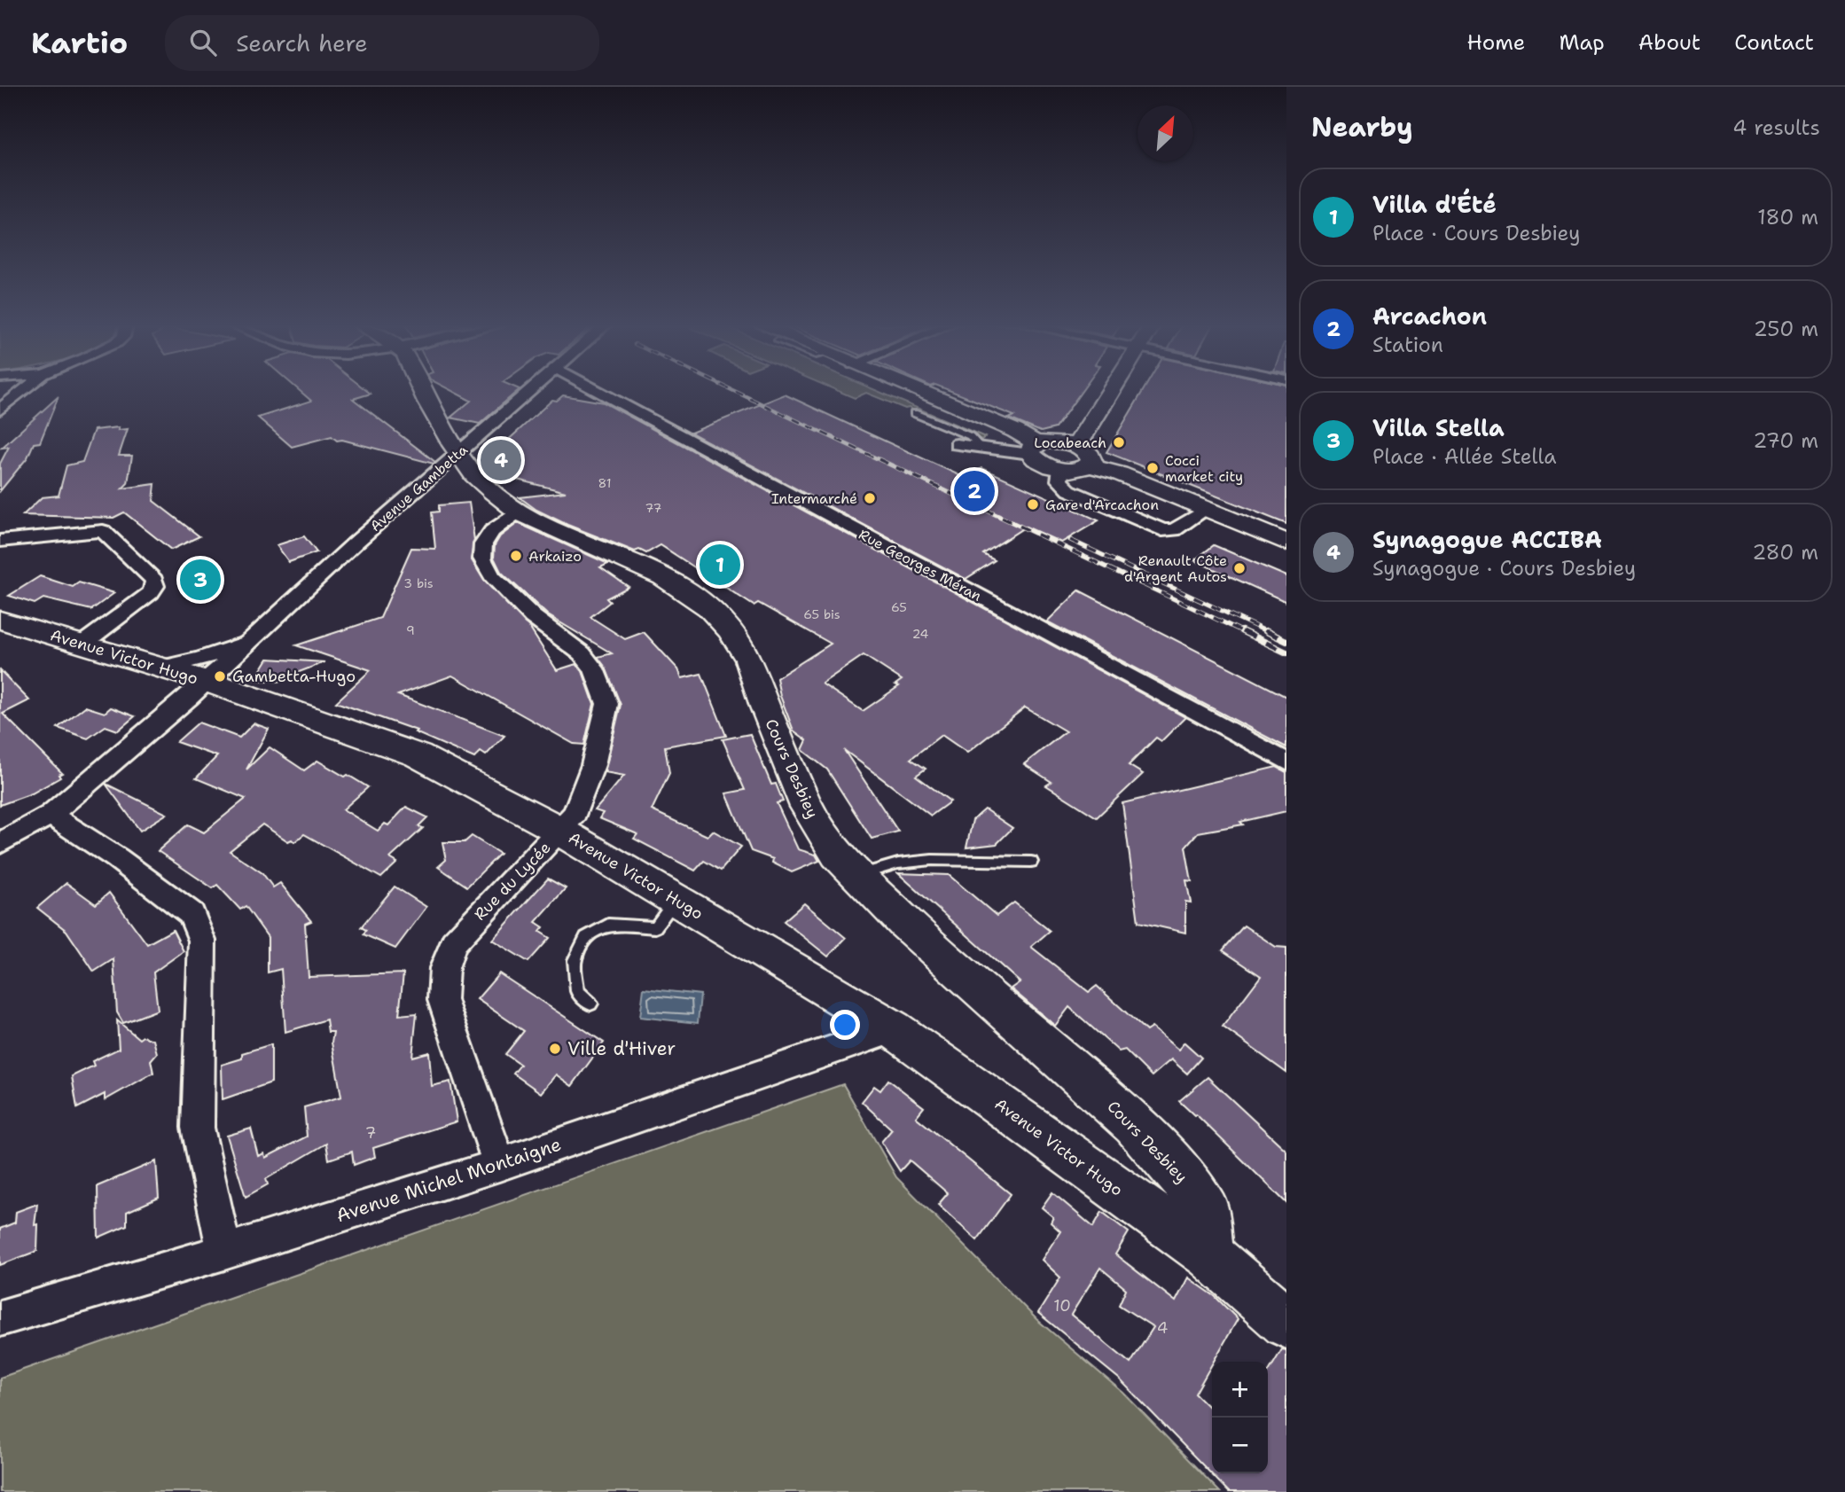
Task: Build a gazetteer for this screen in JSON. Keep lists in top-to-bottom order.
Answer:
{
  "streets": {
    "street": [
      "Avenue Gambetta",
      "Rue Georges Méran",
      "Avenue Victor Hugo",
      "Cours Desbiey",
      "Rue du Lycée",
      "Avenue Michel Montaigne"
    ]
  },
  "crossings": [
    ["Avenue Gambetta", "Avenue Victor Hugo"],
    ["Avenue Gambetta", "Cours Desbiey"],
    ["Avenue Victor Hugo", "Cours Desbiey"],
    ["Avenue Victor Hugo", "Rue du Lycée"],
    ["Avenue Victor Hugo", "Avenue Michel Montaigne"],
    ["Cours Desbiey", "Rue du Lycée"],
    ["Rue du Lycée", "Avenue Michel Montaigne"]
  ],
  "places": [
    "Locabeach",
    "Cocci market city",
    "Intermarché",
    "Gare d'Arcachon",
    "Arkaizo",
    "Renault Côte d'Argent Autos",
    "Gambetta-Hugo",
    "Ville d'Hiver"
  ],
  "house_numbers": [
    "81",
    "77",
    "3 bis",
    "65",
    "65 bis",
    "9",
    "24",
    "7",
    "10",
    "4"
  ],
  "north": "top right",
  "page": {
    "header": "Kartio",
    "search": "Search here",
    "nav": [
      "Home",
      "Map",
      "About",
      "Contact"
    ],
    "heading": ["Nearby", "4 results"],
    "list": [
      {
        "mark": "1",
        "name": "Villa d'Été",
        "note": "Place · Cours Desbiey",
        "value": "180 m"
      },
      {
        "mark": "2",
        "name": "Arcachon",
        "note": "Station",
        "value": "250 m"
      },
      {
        "mark": "3",
        "name": "Villa Stella",
        "note": "Place · Allée Stella",
        "value": "270 m"
      },
      {
        "mark": "4",
        "name": "Synagogue ACCIBA",
        "note": "Synagogue · Cours Desbiey",
        "value": "280 m"
      }
    ],
    "pins": [
      "4",
      "2",
      "1",
      "3"
    ],
    "map_buttons": ["+", "−"]
  }
}
